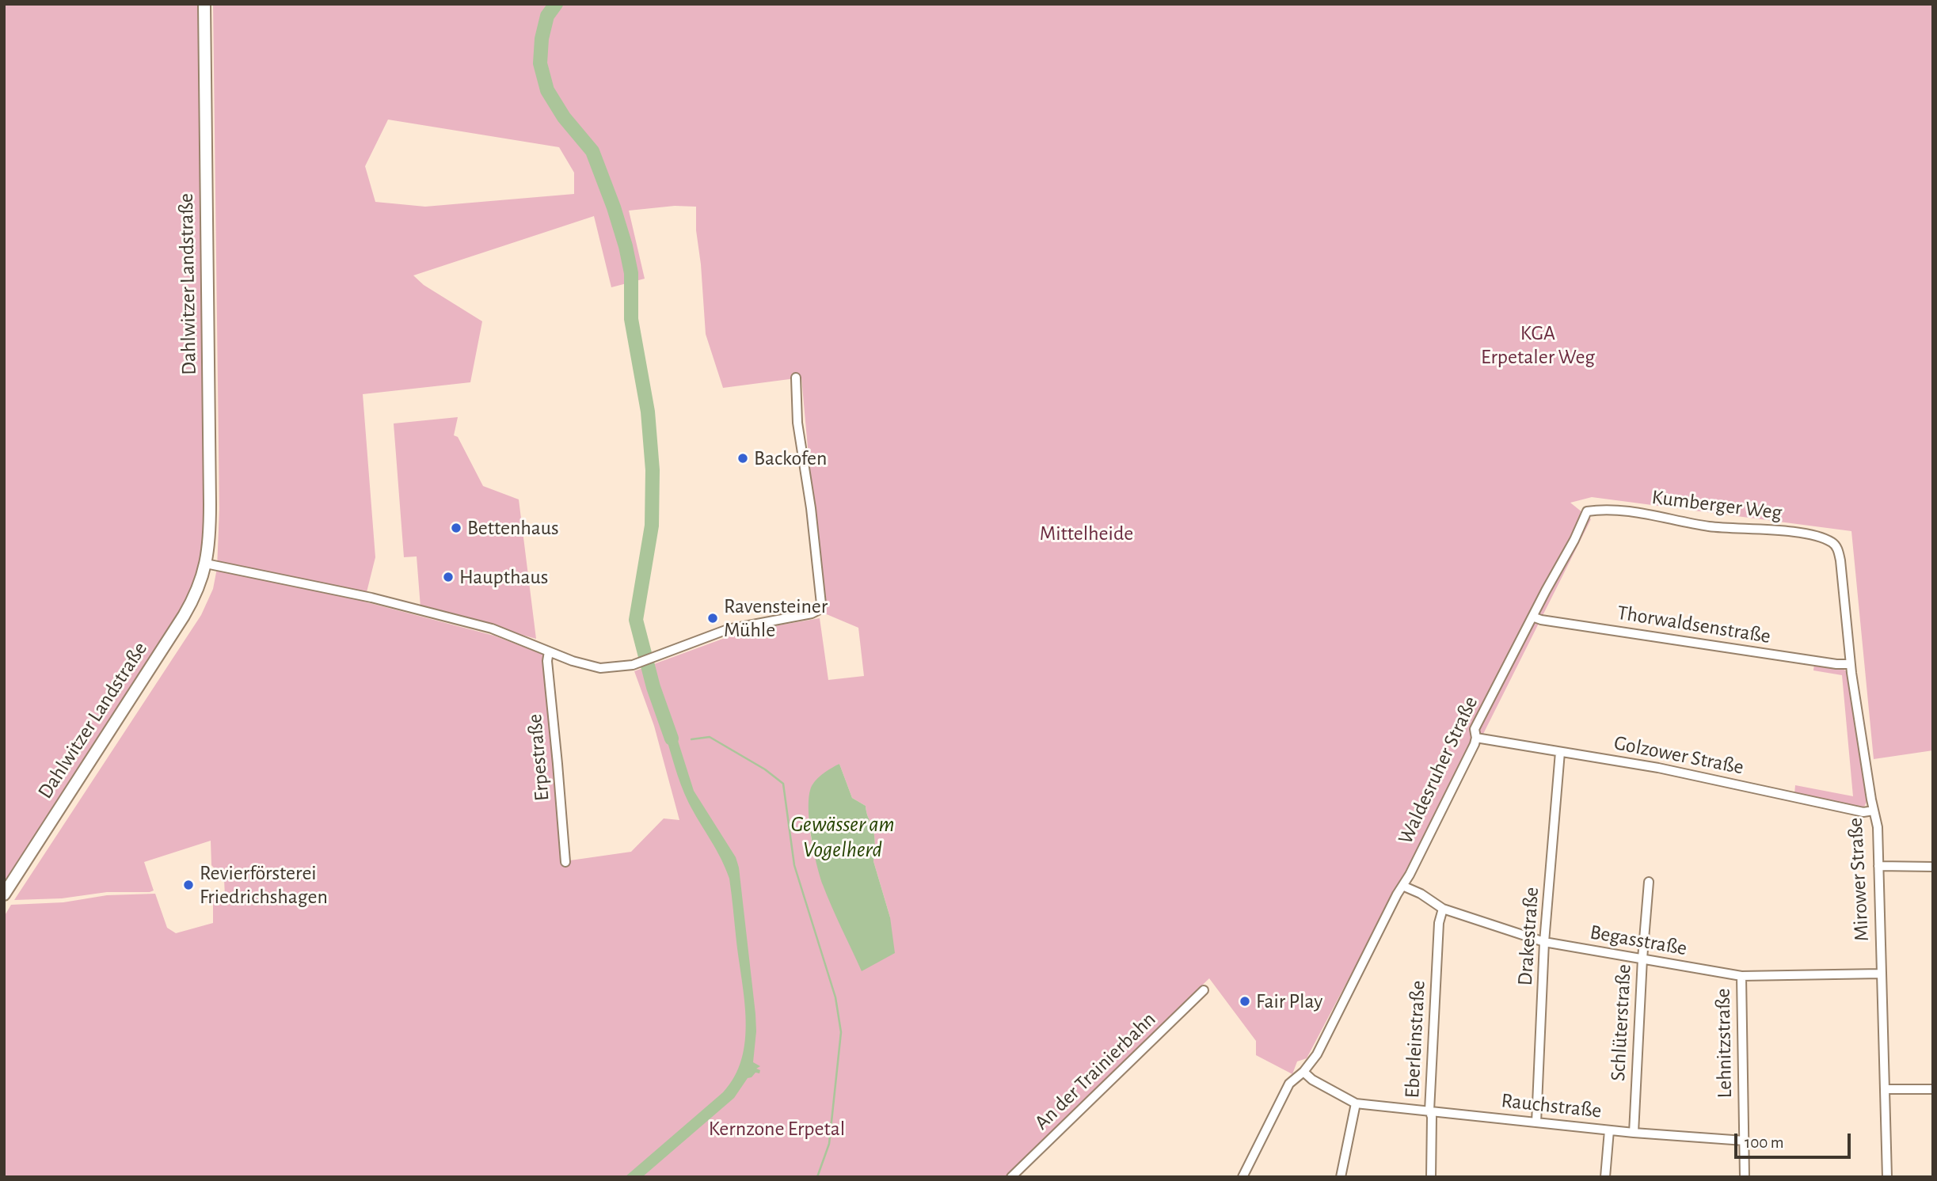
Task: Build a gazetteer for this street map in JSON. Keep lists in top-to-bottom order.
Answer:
{
  "streets": {
    "main road": ["Dahlwitzer Landstraße"],
    "street": [
      "Kumberger Weg",
      "Thorwaldsenstraße",
      "Golzower Straße",
      "Erpestraße",
      "Waldesruher Straße",
      "Mirower Straße",
      "Drakestraße",
      "Begasstraße",
      "Schlüterstraße",
      "Eberleinstraße",
      "Lehnitzstraße",
      "An der Trainierbahn",
      "Rauchstraße"
    ]
  },
  "crossings": [
    ["Kumberger Weg", "Waldesruher Straße"],
    ["Kumberger Weg", "Mirower Straße"],
    ["Thorwaldsenstraße", "Waldesruher Straße"],
    ["Thorwaldsenstraße", "Mirower Straße"],
    ["Golzower Straße", "Waldesruher Straße"],
    ["Golzower Straße", "Mirower Straße"],
    ["Golzower Straße", "Drakestraße"],
    ["Waldesruher Straße", "Begasstraße"],
    ["Waldesruher Straße", "Rauchstraße"],
    ["Mirower Straße", "Begasstraße"],
    ["Drakestraße", "Begasstraße"],
    ["Drakestraße", "Rauchstraße"],
    ["Begasstraße", "Schlüterstraße"],
    ["Begasstraße", "Eberleinstraße"],
    ["Begasstraße", "Lehnitzstraße"],
    ["Schlüterstraße", "Rauchstraße"],
    ["Eberleinstraße", "Rauchstraße"],
    ["Lehnitzstraße", "Rauchstraße"]
  ],
  "water": ["Gewässer am Vogelherd"],
  "parks": ["KGA Erpetaler Weg", "Mittelheide", "Kernzone Erpetal"],
  "places": [
    "Backofen",
    "Bettenhaus",
    "Haupthaus",
    "Ravensteiner Mühle",
    "Revierförsterei Friedrichshagen",
    "Fair Play"
  ],
  "scale_bar": "100 m"
}
